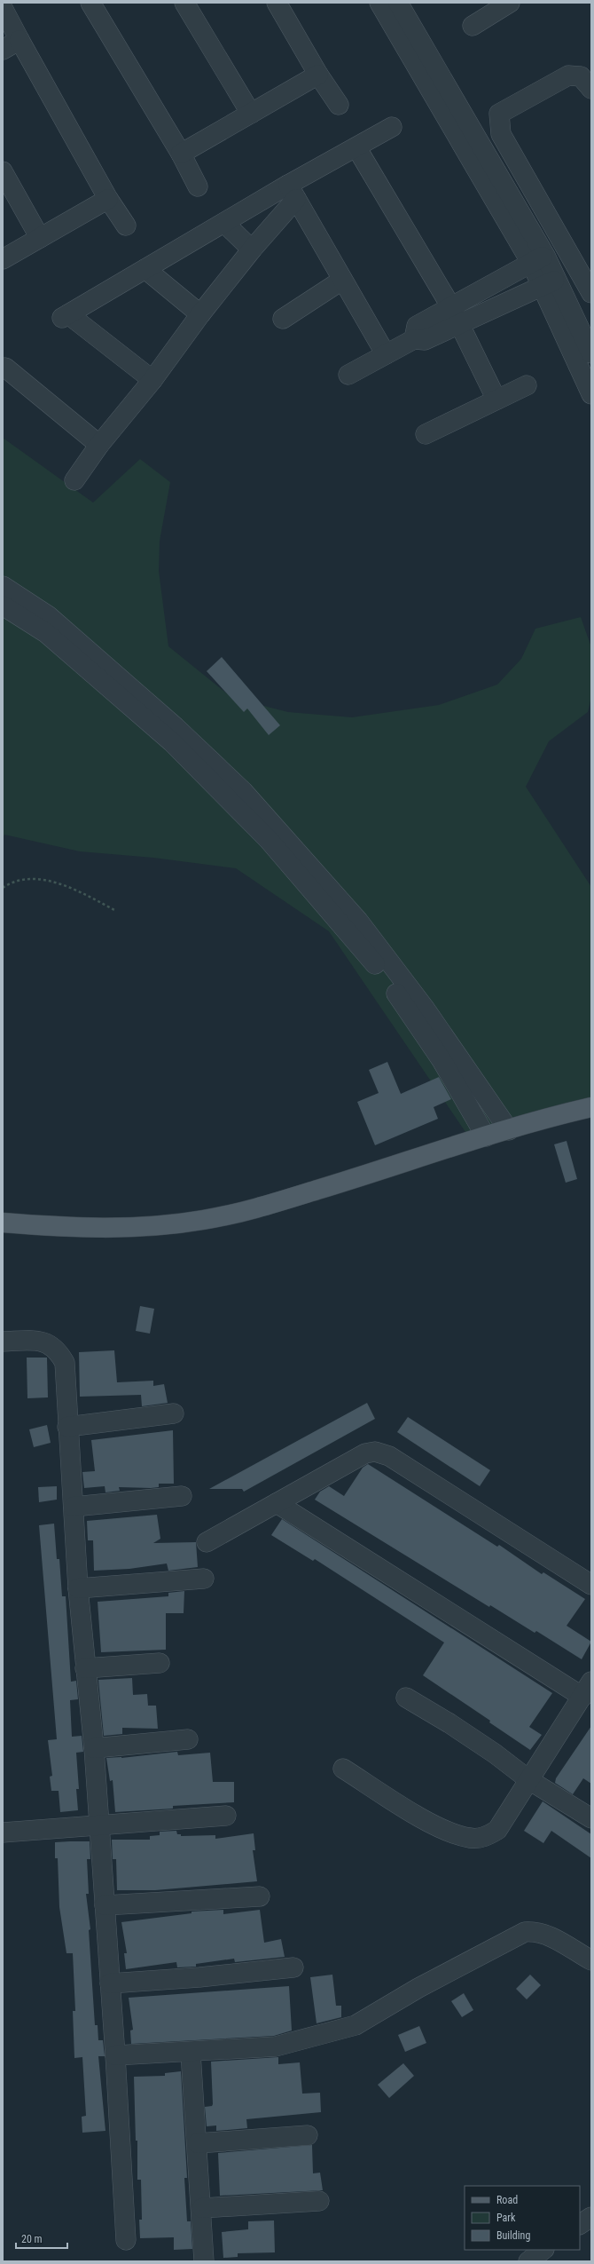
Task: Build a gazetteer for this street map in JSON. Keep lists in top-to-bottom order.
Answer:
{
  "legend": ["Road", "Park", "Building"],
  "scale_bar": "20 m"
}
